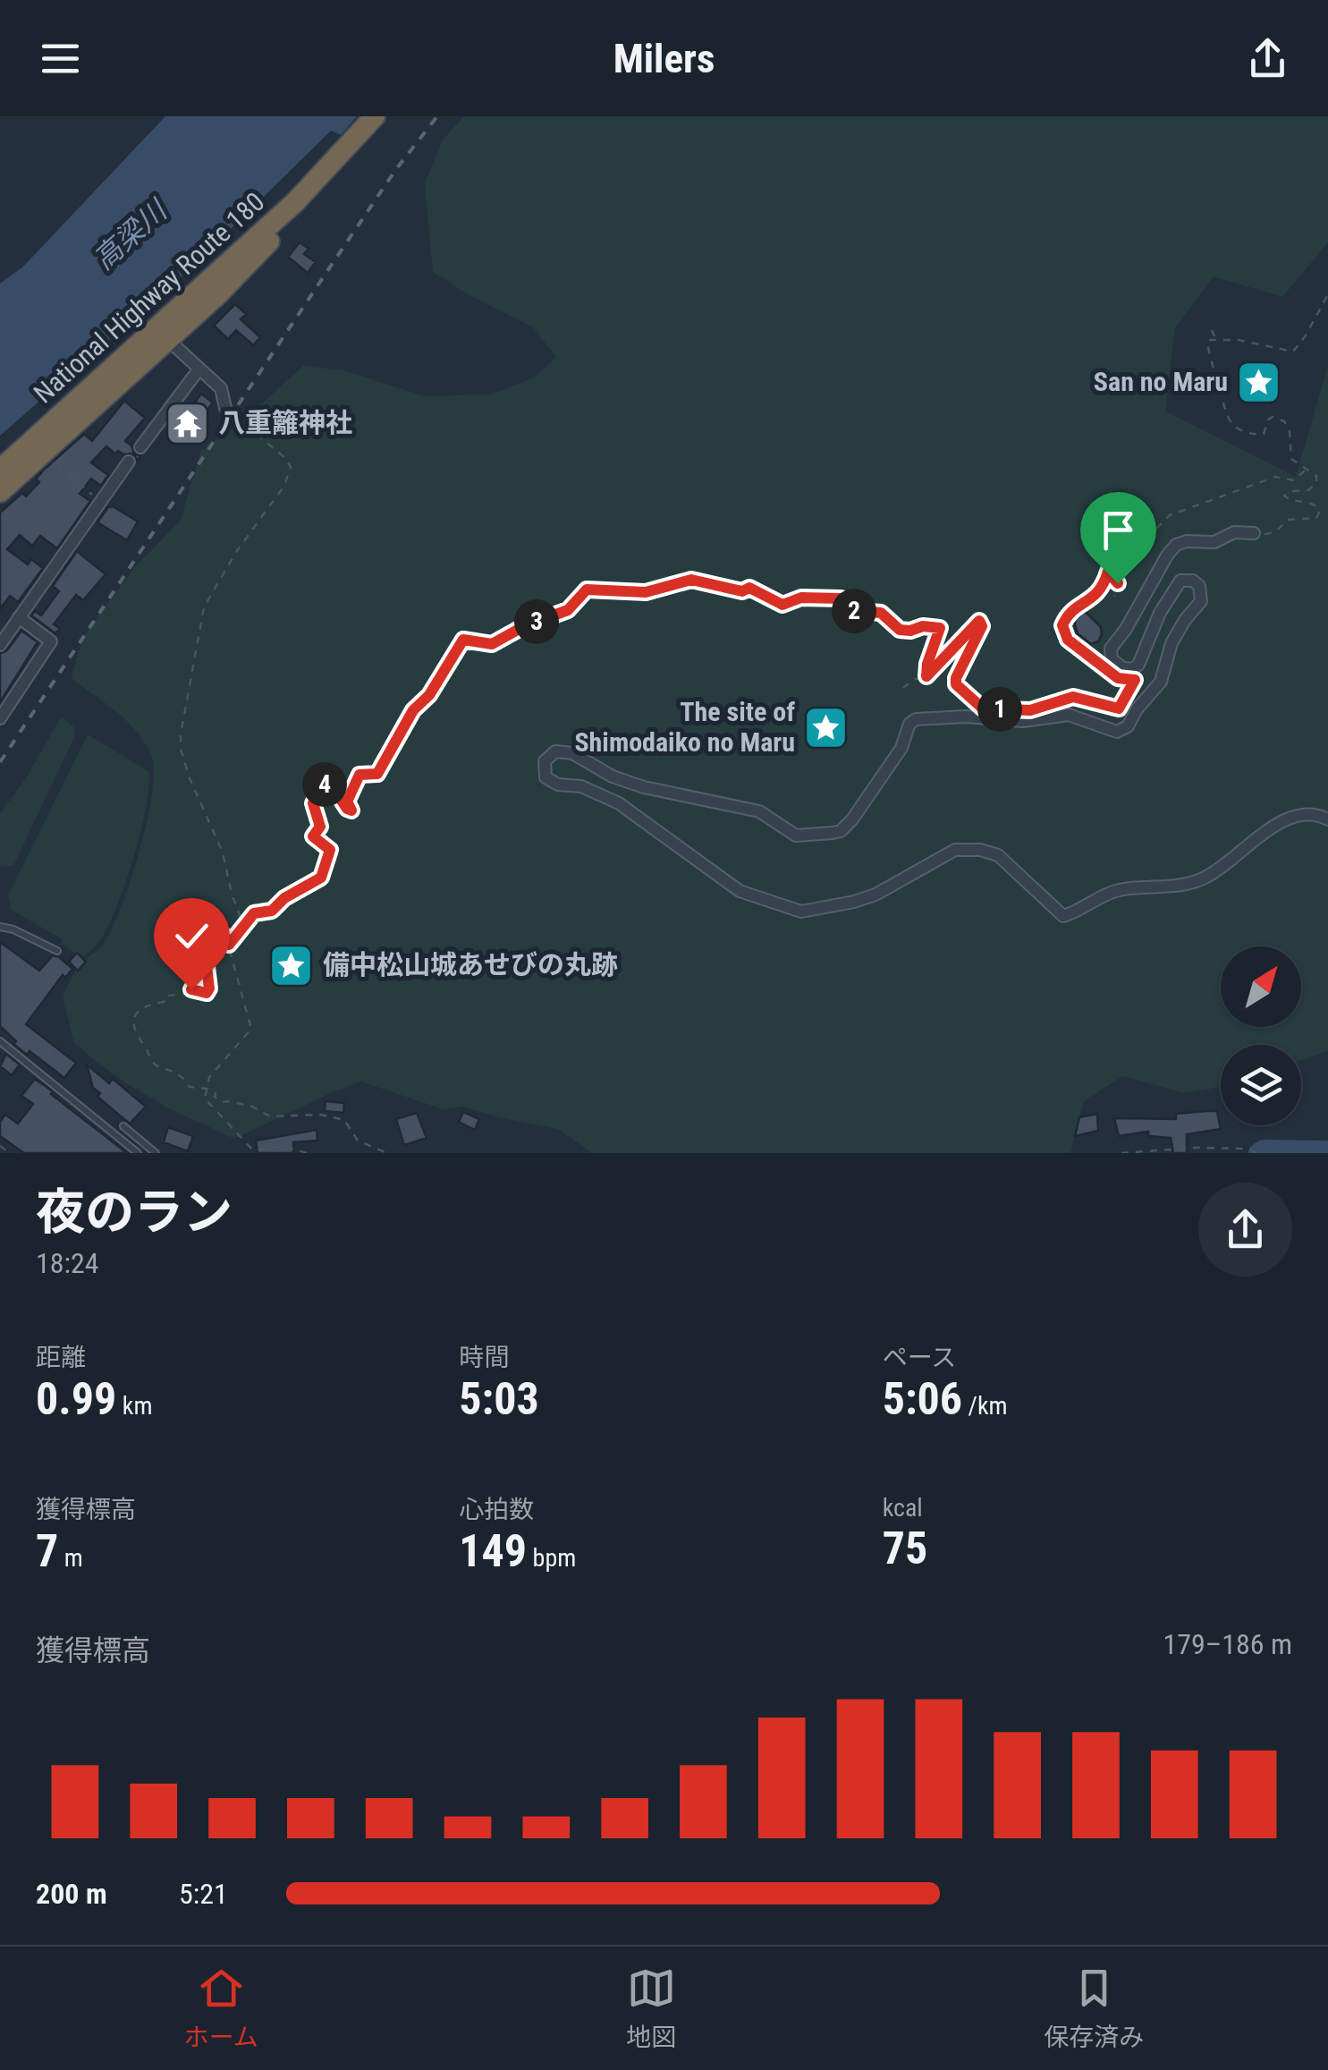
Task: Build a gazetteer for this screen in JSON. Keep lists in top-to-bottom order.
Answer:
{
  "streets": {
    "highway": ["National Highway Route 180"]
  },
  "water": ["高梁川"],
  "places": {
    "place": ["San no Maru", "The site of Shimodaiko no Maru", "備中松山城あせびの丸跡"],
    "temple": ["八重籬神社"]
  },
  "north": "top right",
  "page": {
    "header": "Milers",
    "pins": [
      "2",
      "3",
      "1",
      "4"
    ],
    "heading": ["夜のラン", "18:24"],
    "stats": [
      ["距離", "0.99 km"],
      ["時間", "5:03"],
      ["ペース", "5:06 /km"],
      ["獲得標高", "7 m"],
      ["心拍数", "149 bpm"],
      ["kcal", "75"]
    ],
    "chart": ["獲得標高", "179–186 m"],
    "list": [
      {
        "name": "200 m",
        "note": "5:21"
      }
    ],
    "tabs": ["ホーム", "地図", "保存済み"]
  }
}
